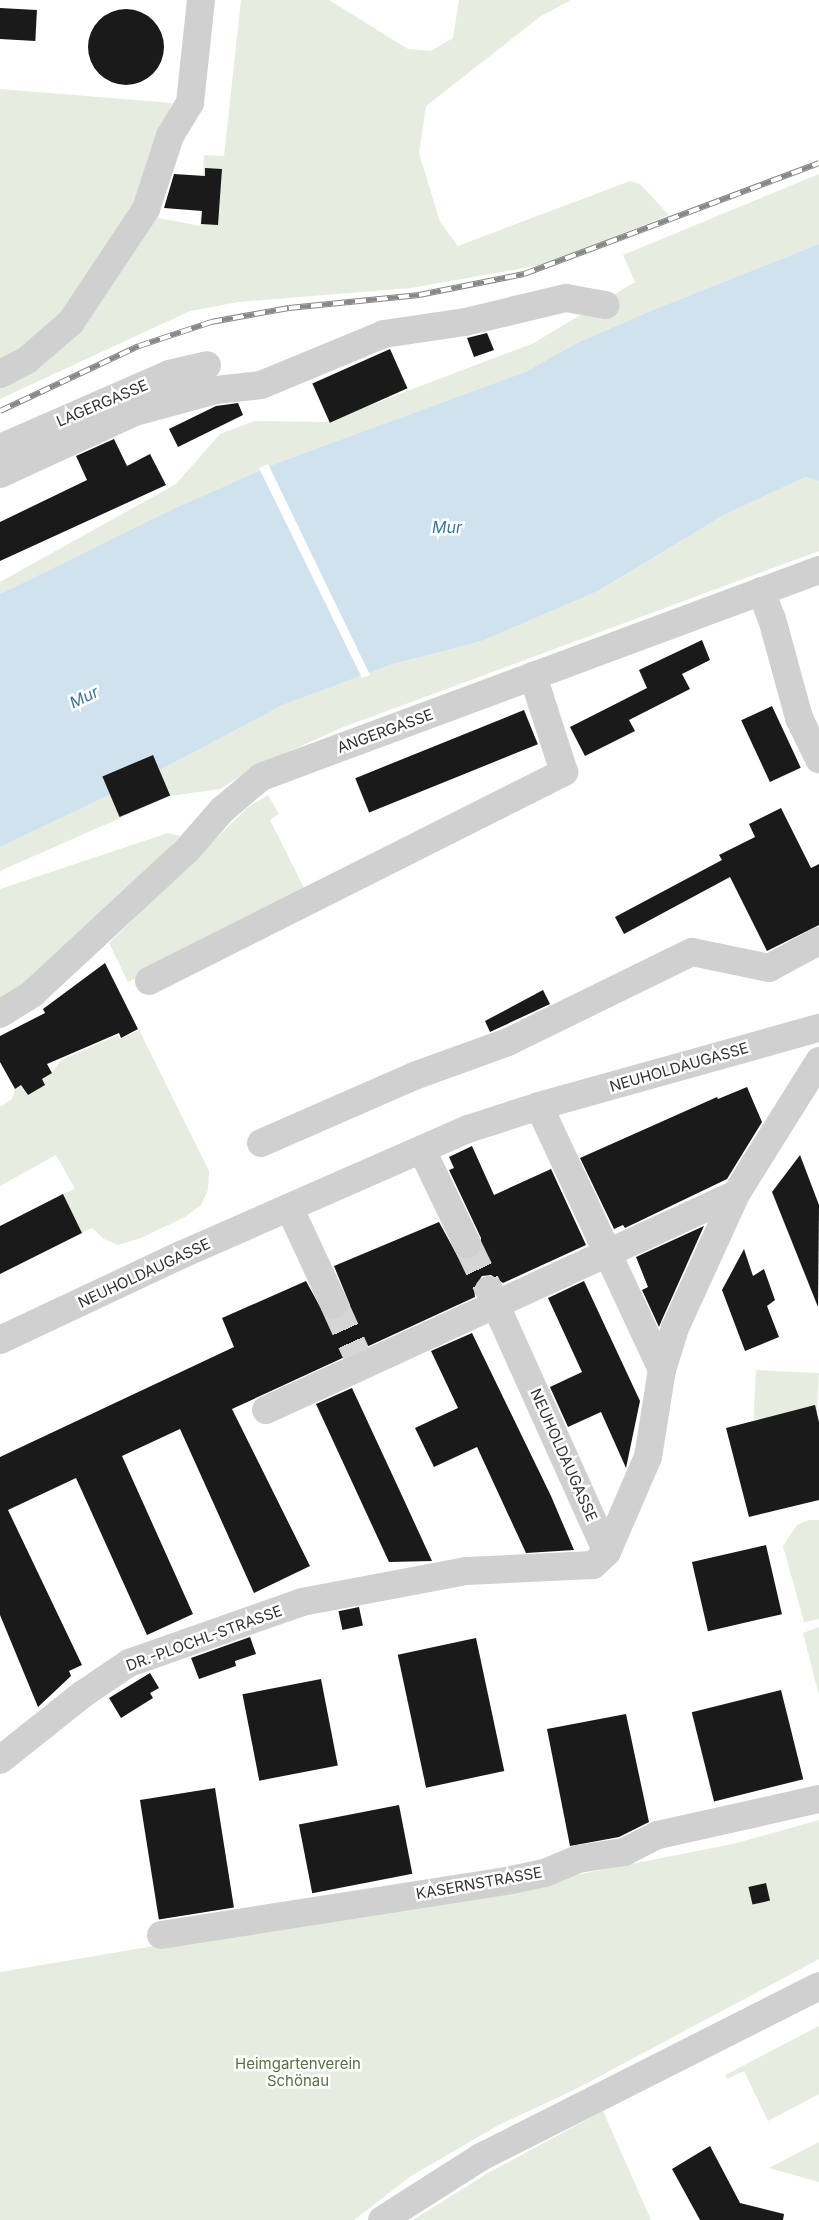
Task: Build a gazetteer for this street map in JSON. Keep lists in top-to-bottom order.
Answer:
{
  "streets": {
    "street": [
      "LAGERGASSE",
      "ANGERGASSE",
      "NEUHOLDAUGASSE",
      "DR.-PLOCHL-STRASSE",
      "KASERNSTRASSE"
    ]
  },
  "crossings": [
    ["NEUHOLDAUGASSE", "DR.-PLOCHL-STRASSE"]
  ],
  "water": ["Mur"],
  "parks": ["Heimgartenverein Schönau"]
}
